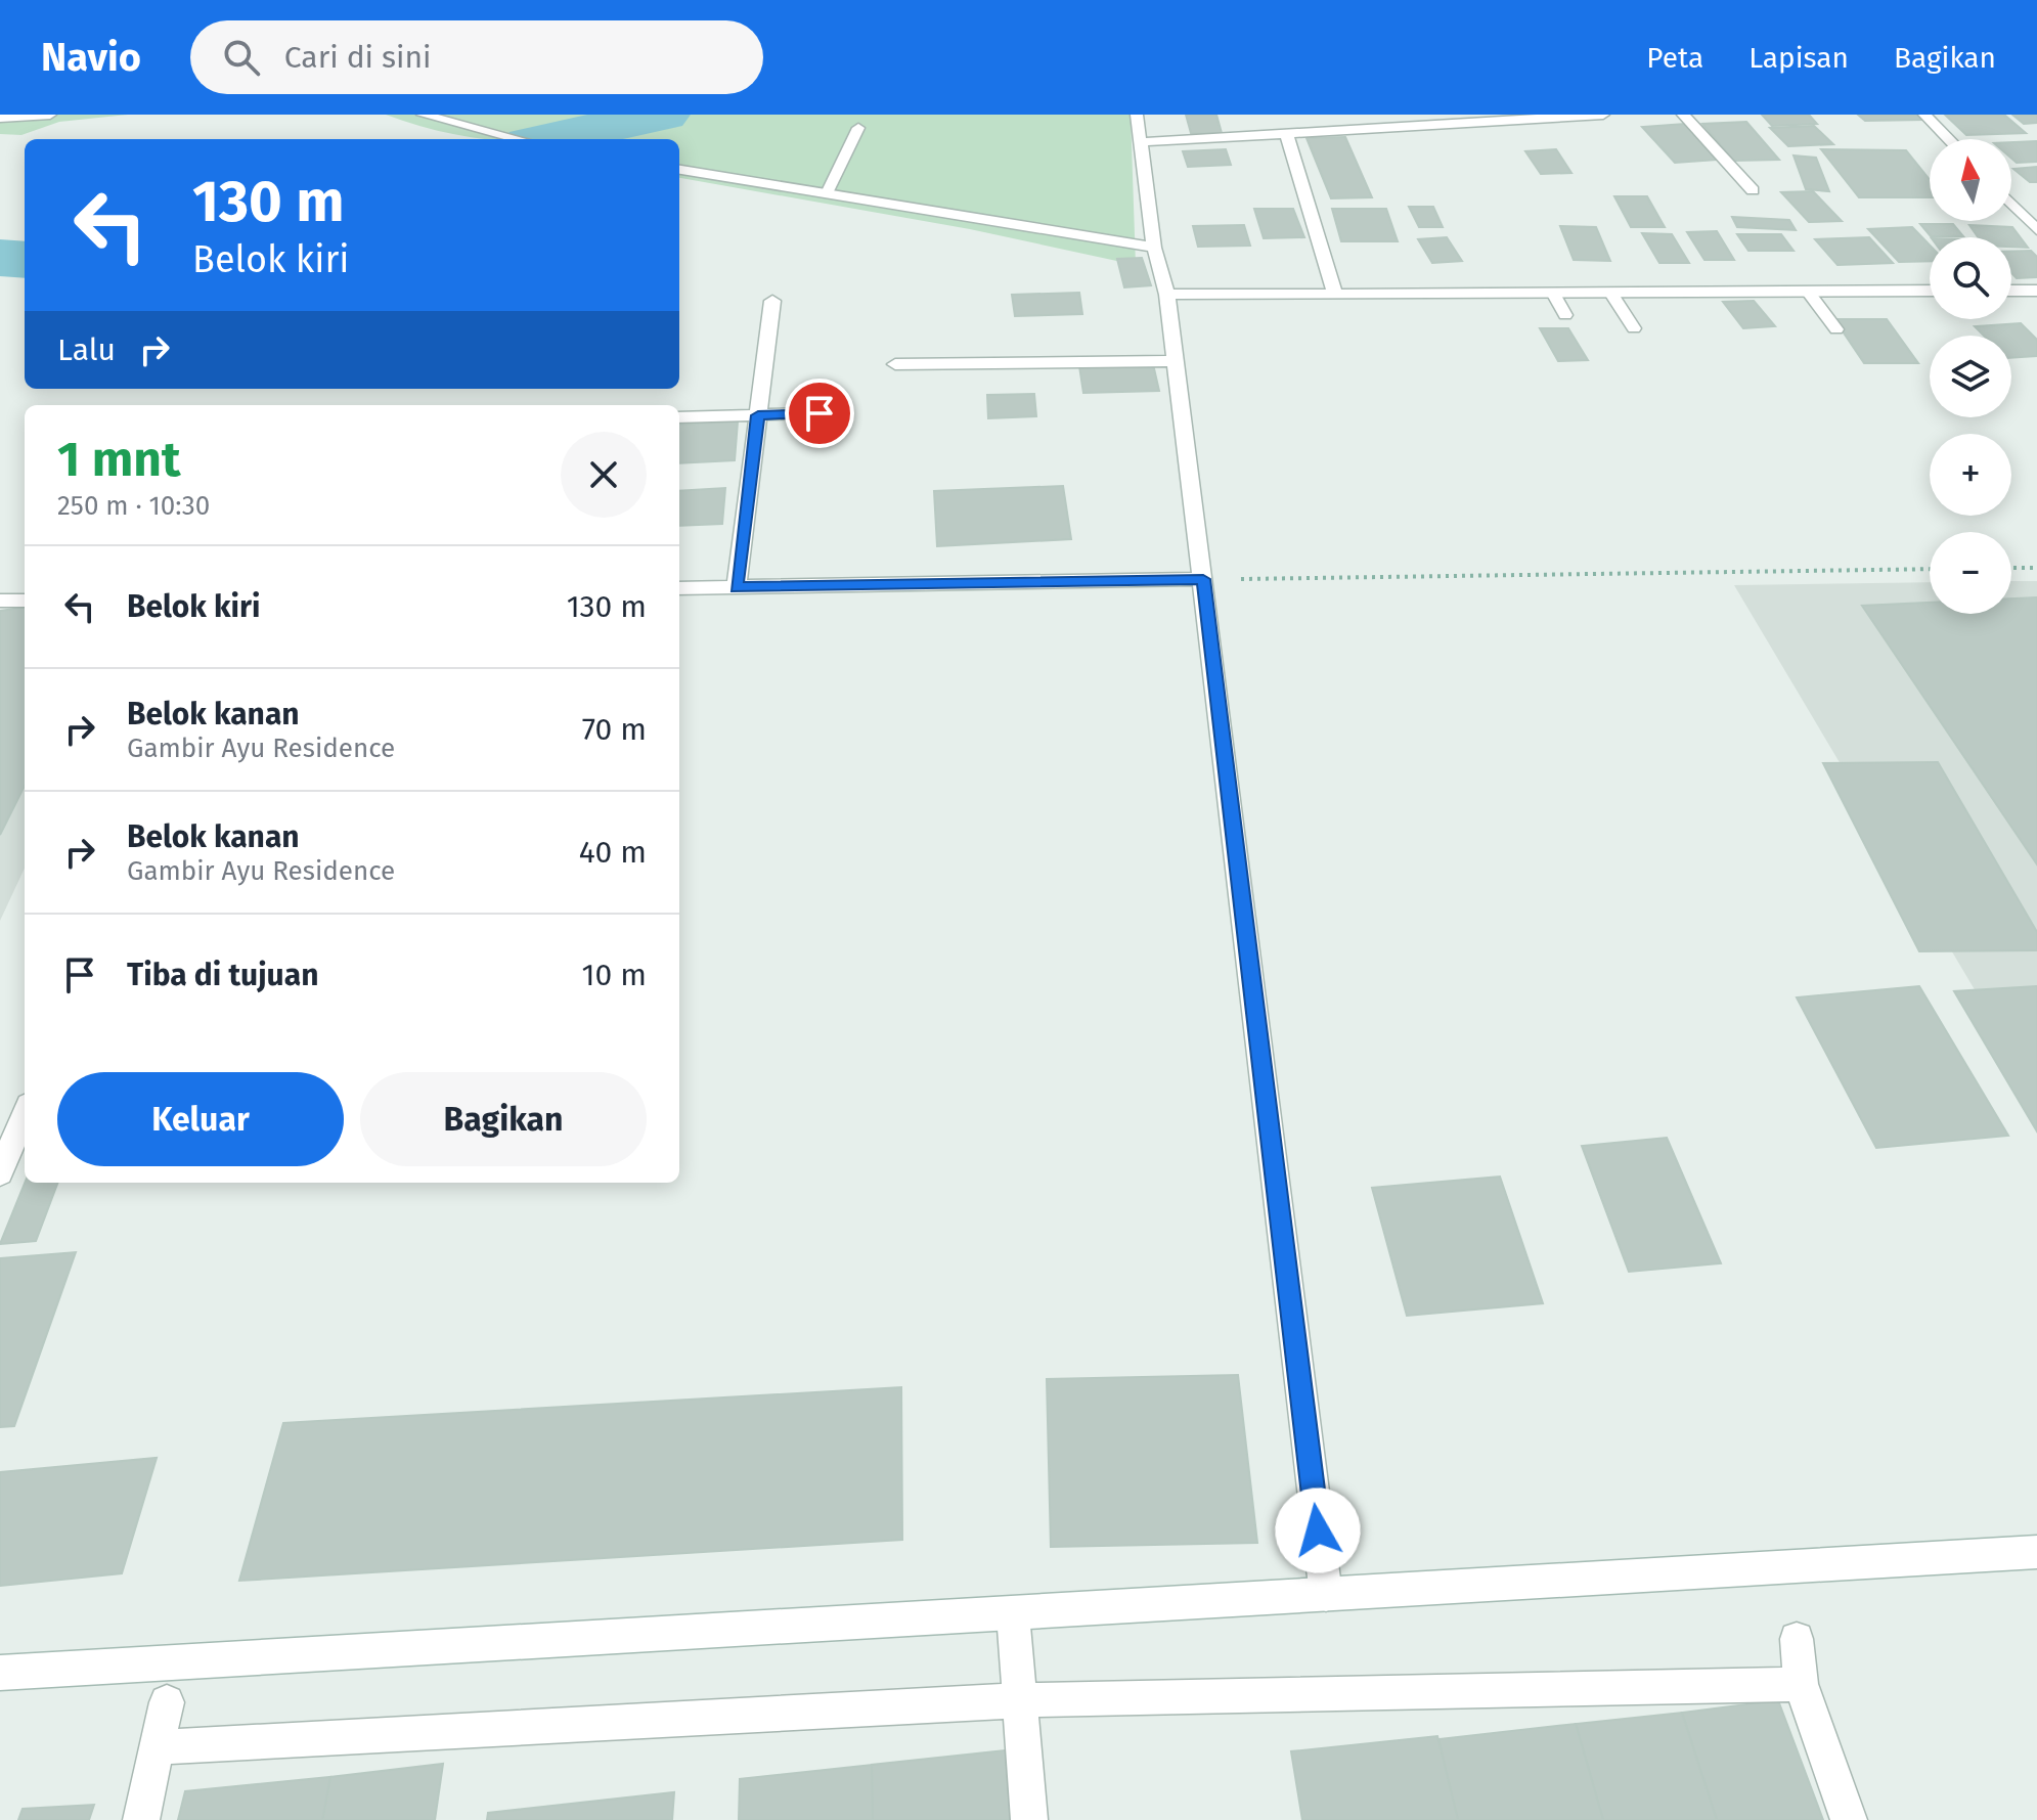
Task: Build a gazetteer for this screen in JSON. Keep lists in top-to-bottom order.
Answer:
{
  "north": "top",
  "page": {
    "header": "Navio",
    "search": "Cari di sini",
    "nav": ["Peta", "Lapisan", "Bagikan"],
    "map_buttons": ["+", "−"],
    "turn": ["130 m", "Belok kiri"],
    "then": "Lalu",
    "heading": ["1 mnt", "250 m · 10:30"],
    "list": [
      {
        "name": "Belok kiri",
        "value": "130 m"
      },
      {
        "name": "Belok kanan",
        "note": "Gambir Ayu Residence",
        "value": "70 m"
      },
      {
        "name": "Belok kanan",
        "note": "Gambir Ayu Residence",
        "value": "40 m"
      },
      {
        "name": "Tiba di tujuan",
        "value": "10 m"
      }
    ],
    "buttons": ["Keluar", "Bagikan"]
  }
}
